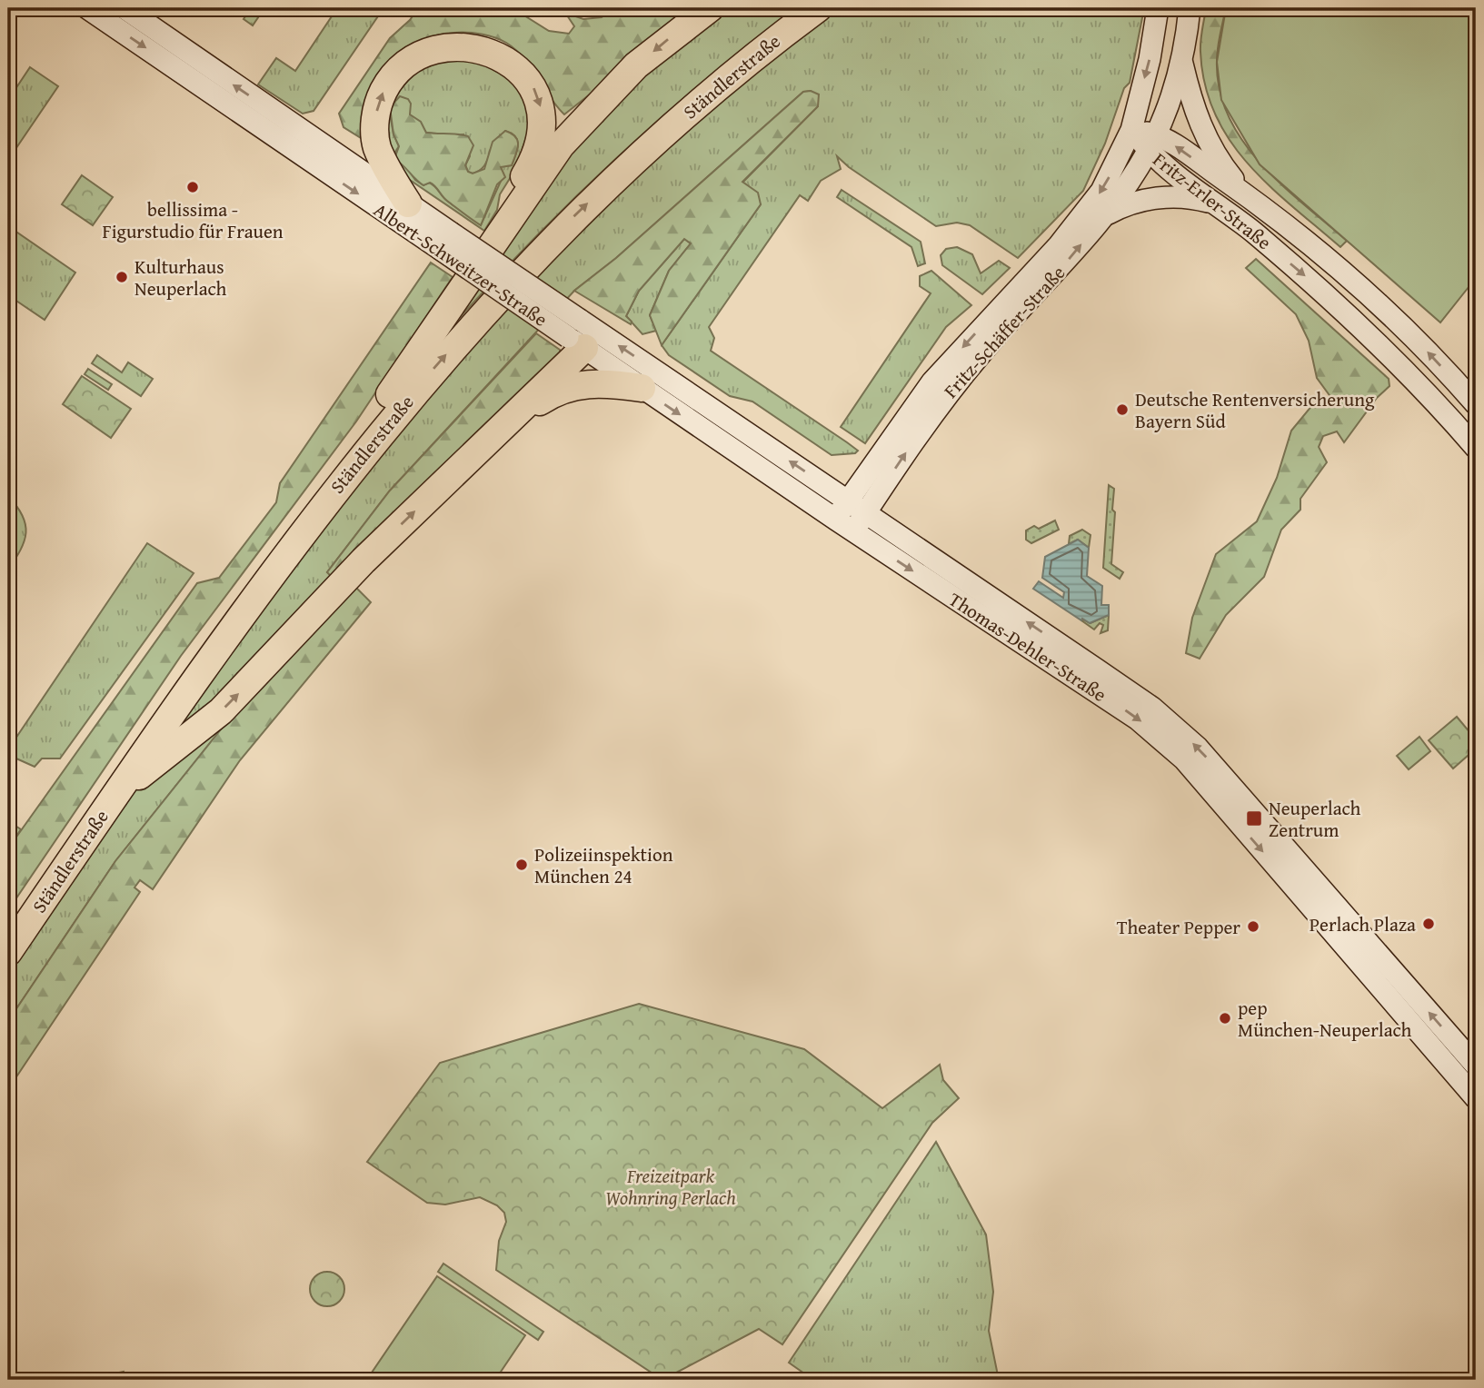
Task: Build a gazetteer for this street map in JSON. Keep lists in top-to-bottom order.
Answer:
{
  "streets": {
    "highway": ["Ständlerstraße"],
    "main road": [
      "Fritz-Erler-Straße",
      "Albert-Schweitzer-Straße",
      "Fritz-Schäffer-Straße",
      "Thomas-Dehler-Straße"
    ]
  },
  "crossings": [
    ["Ständlerstraße", "Albert-Schweitzer-Straße"],
    ["Fritz-Erler-Straße", "Fritz-Schäffer-Straße"],
    ["Albert-Schweitzer-Straße", "Fritz-Schäffer-Straße"],
    ["Albert-Schweitzer-Straße", "Thomas-Dehler-Straße"],
    ["Fritz-Schäffer-Straße", "Thomas-Dehler-Straße"]
  ],
  "parks": ["Freizeitpark Wohnring Perlach"],
  "places": {
    "other": [
      "bellissima - Figurstudio für Frauen",
      "Kulturhaus Neuperlach",
      "Deutsche Rentenversicherung Bayern Süd",
      "Polizeiinspektion München 24",
      "Perlach Plaza",
      "Theater Pepper",
      "pep München-Neuperlach"
    ],
    "transit": ["Neuperlach Zentrum"]
  }
}
